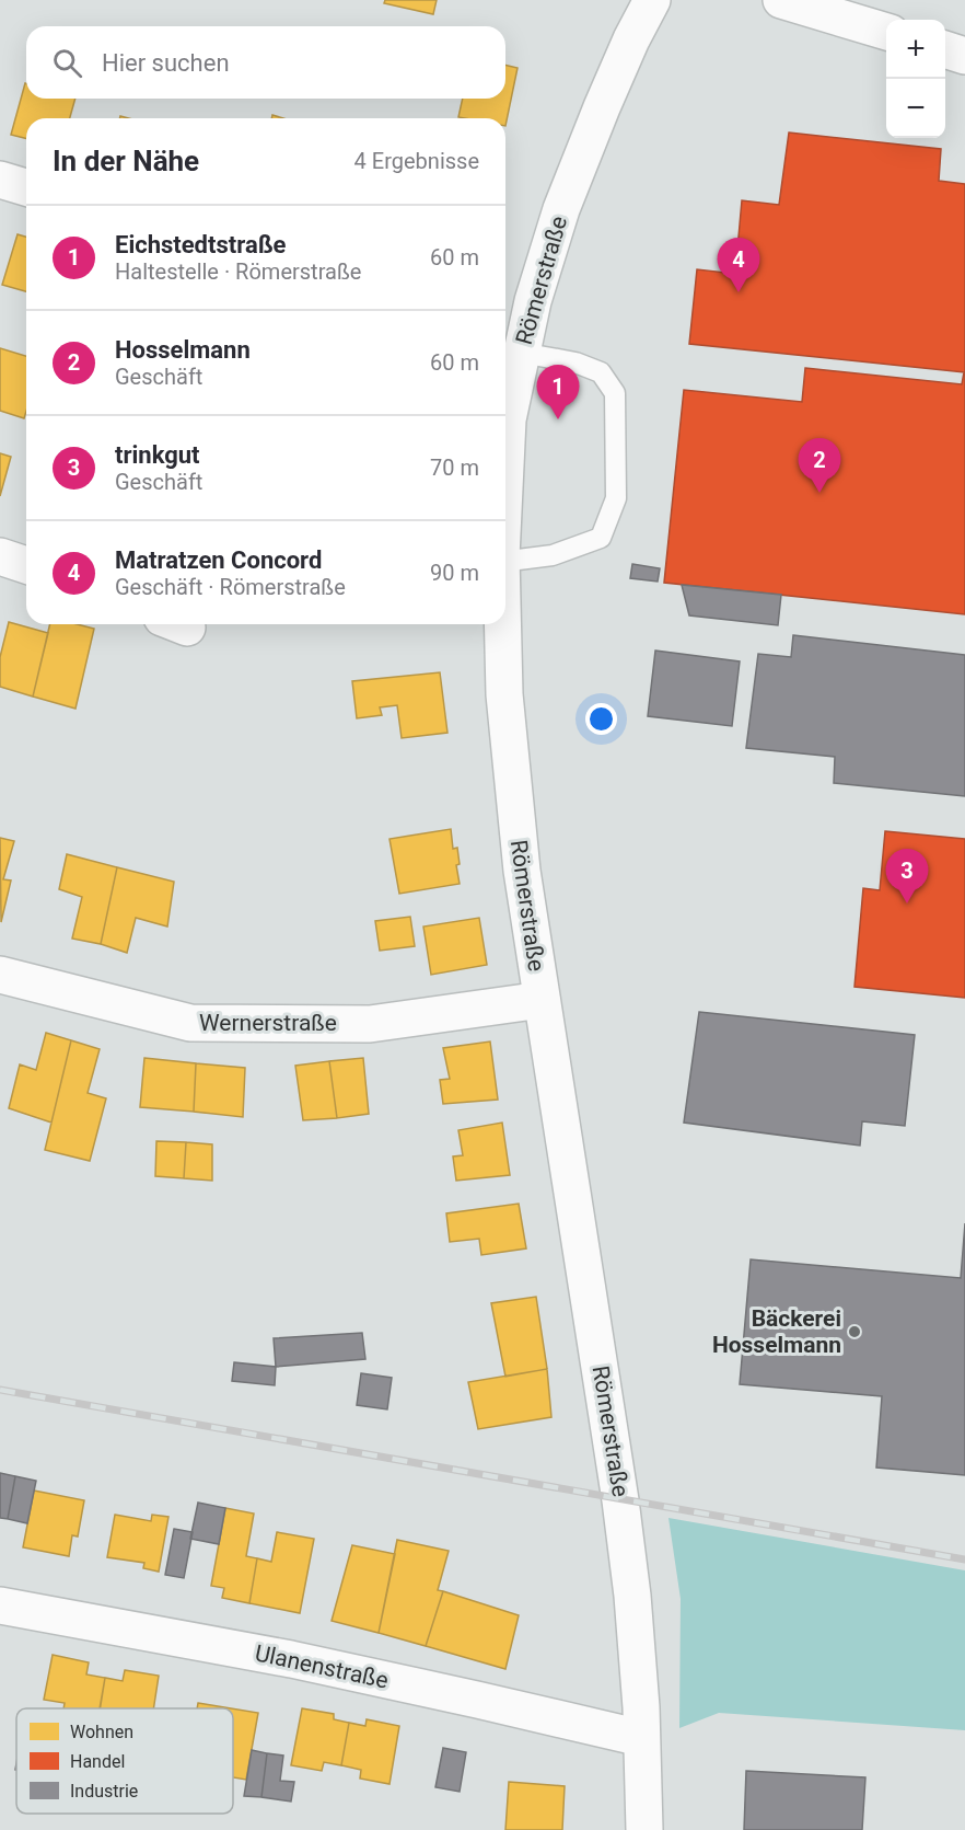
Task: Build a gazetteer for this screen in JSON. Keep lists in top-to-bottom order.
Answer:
{
  "streets": {
    "main road": ["Römerstraße", "Wernerstraße", "Ulanenstraße"]
  },
  "crossings": [
    ["Römerstraße", "Wernerstraße"],
    ["Römerstraße", "Ulanenstraße"]
  ],
  "places": ["Bäckerei Hosselmann"],
  "legend": ["Wohnen", "Handel", "Industrie"],
  "page": {
    "map_buttons": ["+", "−"],
    "search": "Hier suchen",
    "heading": ["In der Nähe", "4 Ergebnisse"],
    "list": [
      {
        "mark": "1",
        "name": "Eichstedtstraße",
        "note": "Haltestelle · Römerstraße",
        "value": "60 m"
      },
      {
        "mark": "2",
        "name": "Hosselmann",
        "note": "Geschäft",
        "value": "60 m"
      },
      {
        "mark": "3",
        "name": "trinkgut",
        "note": "Geschäft",
        "value": "70 m"
      },
      {
        "mark": "4",
        "name": "Matratzen Concord",
        "note": "Geschäft · Römerstraße",
        "value": "90 m"
      }
    ],
    "pins": [
      "4",
      "1",
      "2",
      "3"
    ]
  }
}
